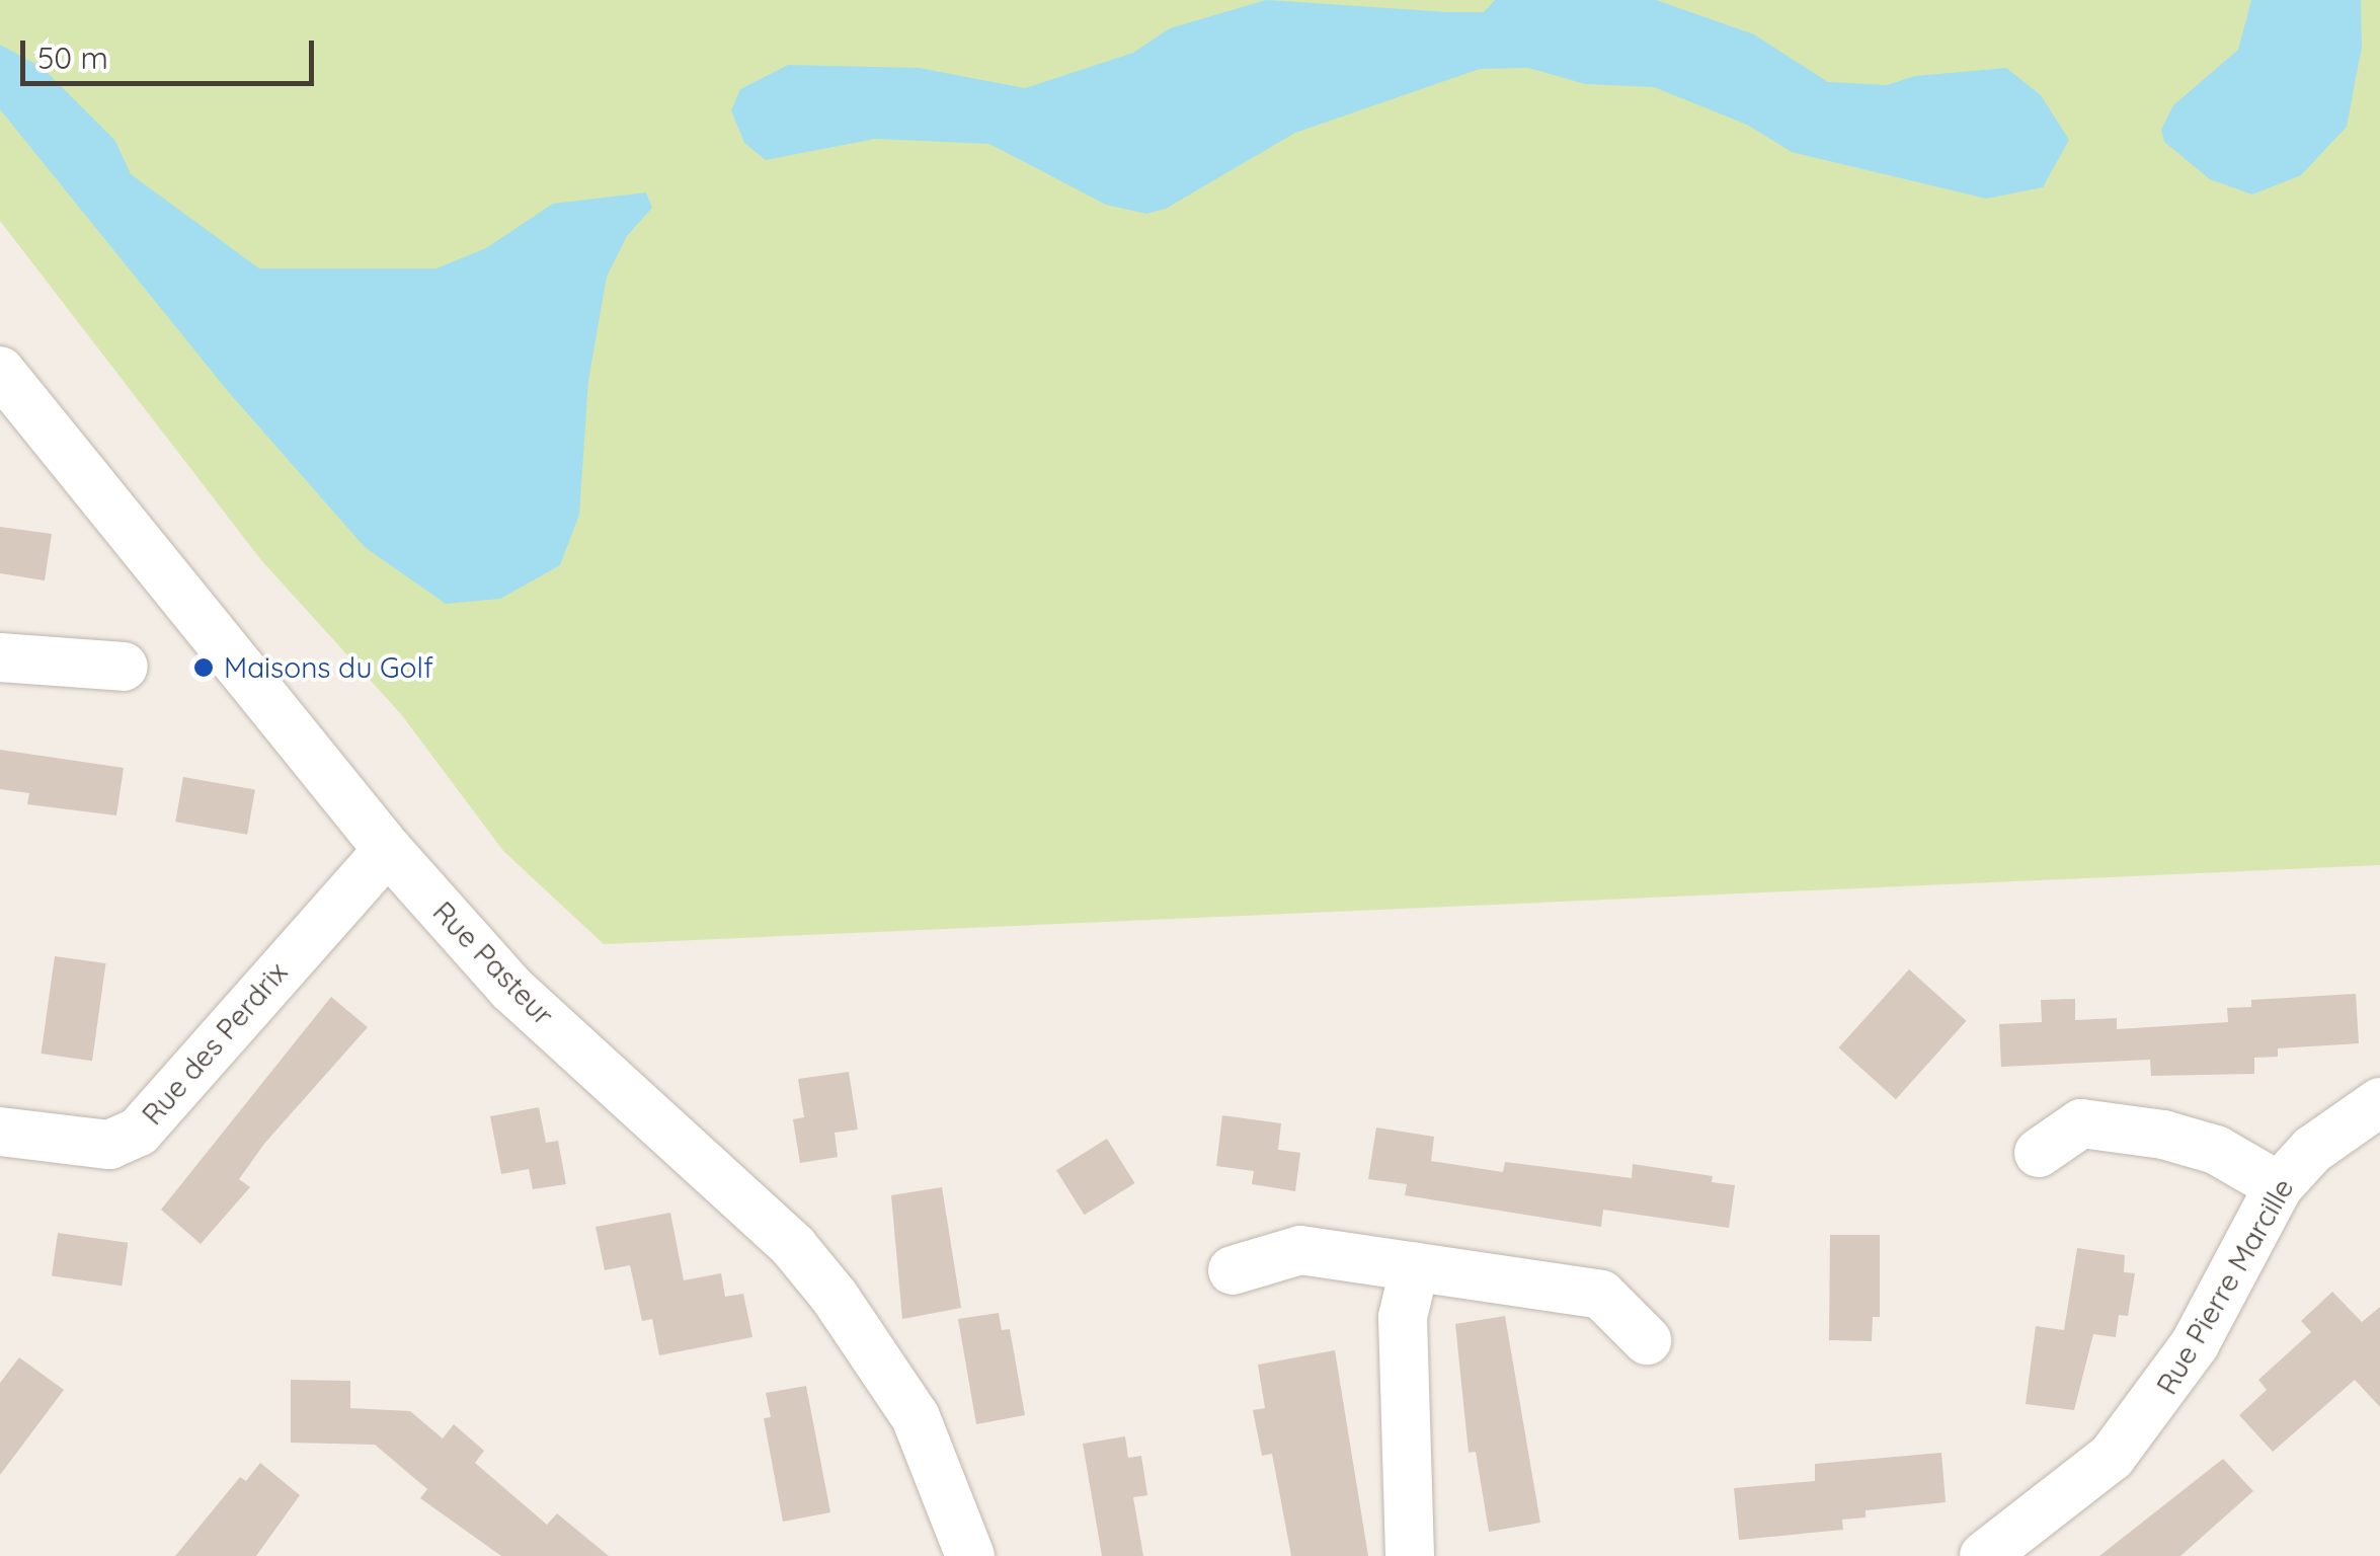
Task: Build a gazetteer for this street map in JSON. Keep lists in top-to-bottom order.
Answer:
{
  "streets": {
    "street": ["Rue Pasteur", "Rue des Perdrix", "Rue Pierre Marcille"]
  },
  "crossings": [
    ["Rue Pasteur", "Rue des Perdrix"]
  ],
  "places": ["Maisons du Golf"],
  "scale_bar": "50 m"
}
